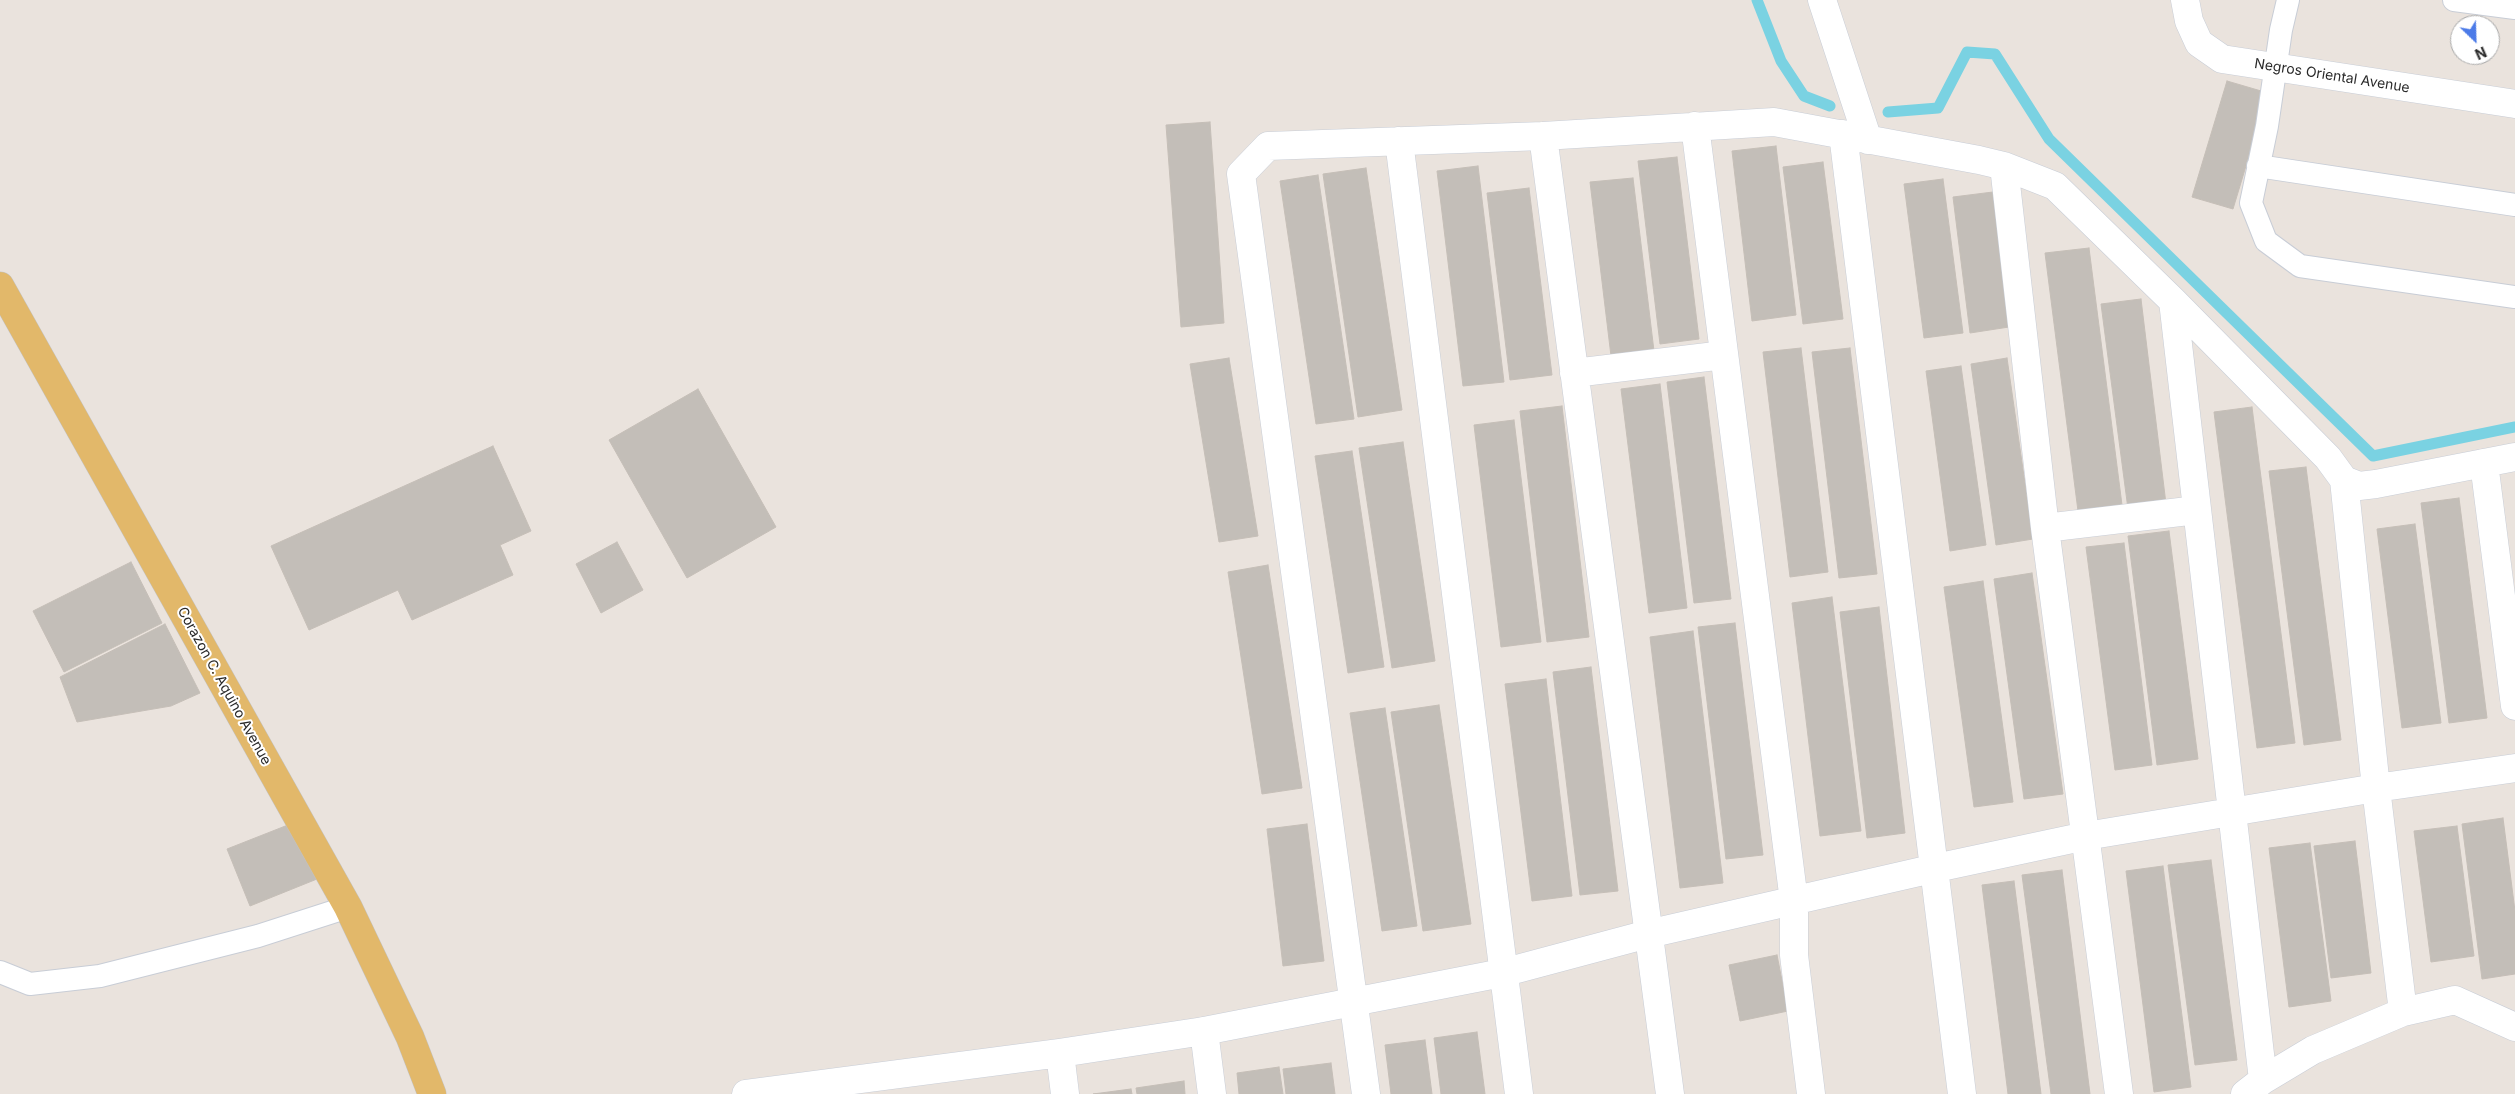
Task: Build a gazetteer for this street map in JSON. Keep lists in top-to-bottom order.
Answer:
{
  "streets": {
    "main road": ["Corazon C. Aquino Avenue"],
    "street": ["Negros Oriental Avenue"]
  },
  "north": "bottom right"
}
